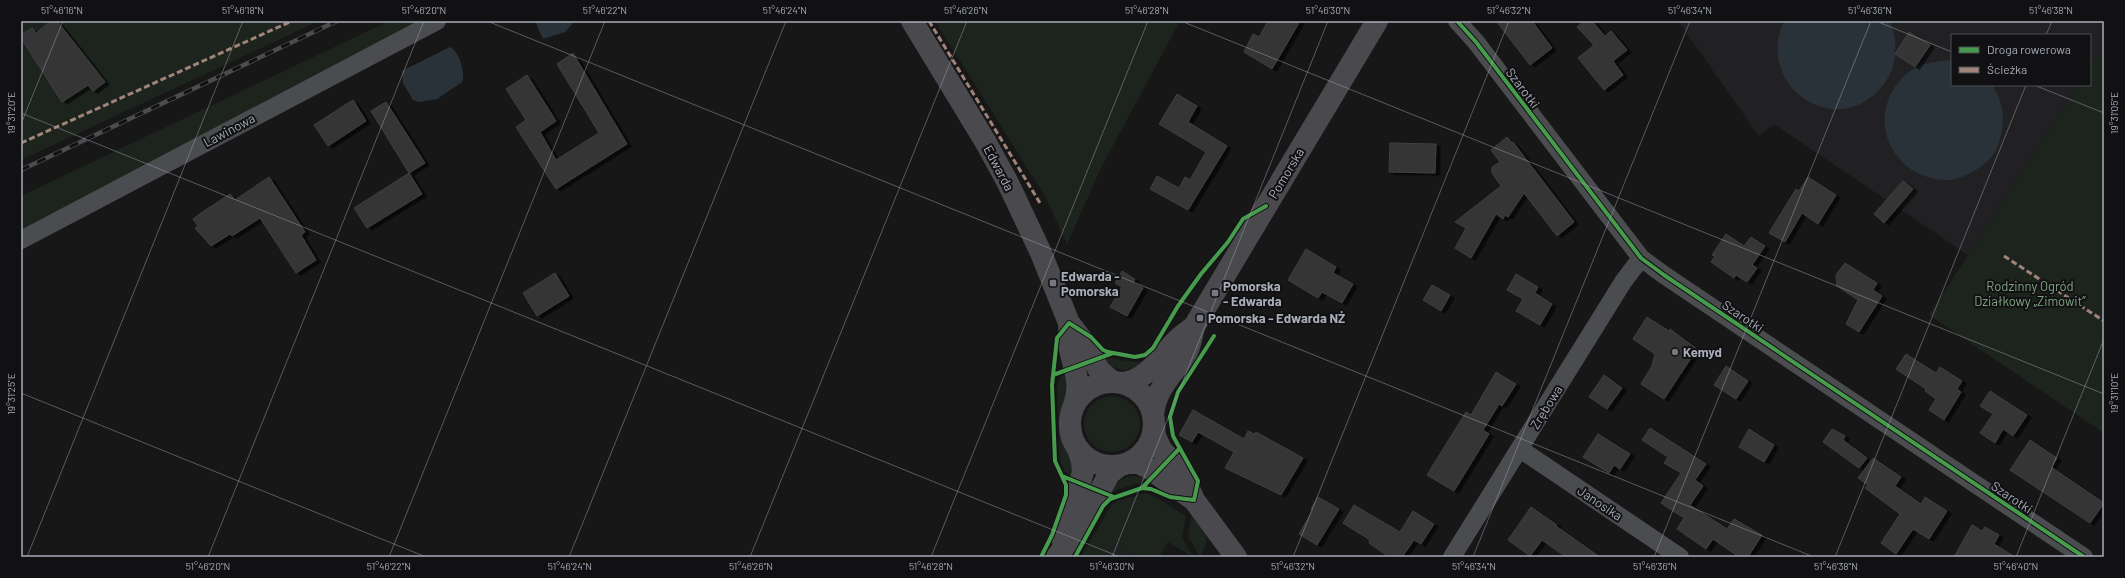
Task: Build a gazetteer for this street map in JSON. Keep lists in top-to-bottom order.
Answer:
{
  "streets": {
    "street": [
      "Szarotki",
      "Lawinowa",
      "Edwarda",
      "Pomorska",
      "Zrębowa",
      "Janosika"
    ]
  },
  "crossings": [
    ["Szarotki", "Zrębowa"],
    ["Edwarda", "Pomorska"],
    ["Zrębowa", "Janosika"]
  ],
  "parks": ["Rodzinny Ogród Działkowy „Zimowit”"],
  "places": {
    "transit": ["Edwarda - Pomorska", "Pomorska - Edwarda", "Pomorska - Edwarda NŻ"],
    "other": ["Kemyd"]
  },
  "legend": ["Droga rowerowa", "Ścieżka"],
  "coordinates": [
    "51°46'16\"N",
    "51°46'18\"N",
    "51°46'20\"N",
    "51°46'22\"N",
    "51°46'24\"N",
    "51°46'26\"N",
    "51°46'28\"N",
    "51°46'30\"N",
    "51°46'32\"N",
    "51°46'34\"N",
    "51°46'36\"N",
    "51°46'38\"N",
    "19°31'05\"E",
    "19°31'20\"E",
    "19°31'10\"E",
    "19°31'25\"E",
    "51°46'40\"N"
  ]
}
